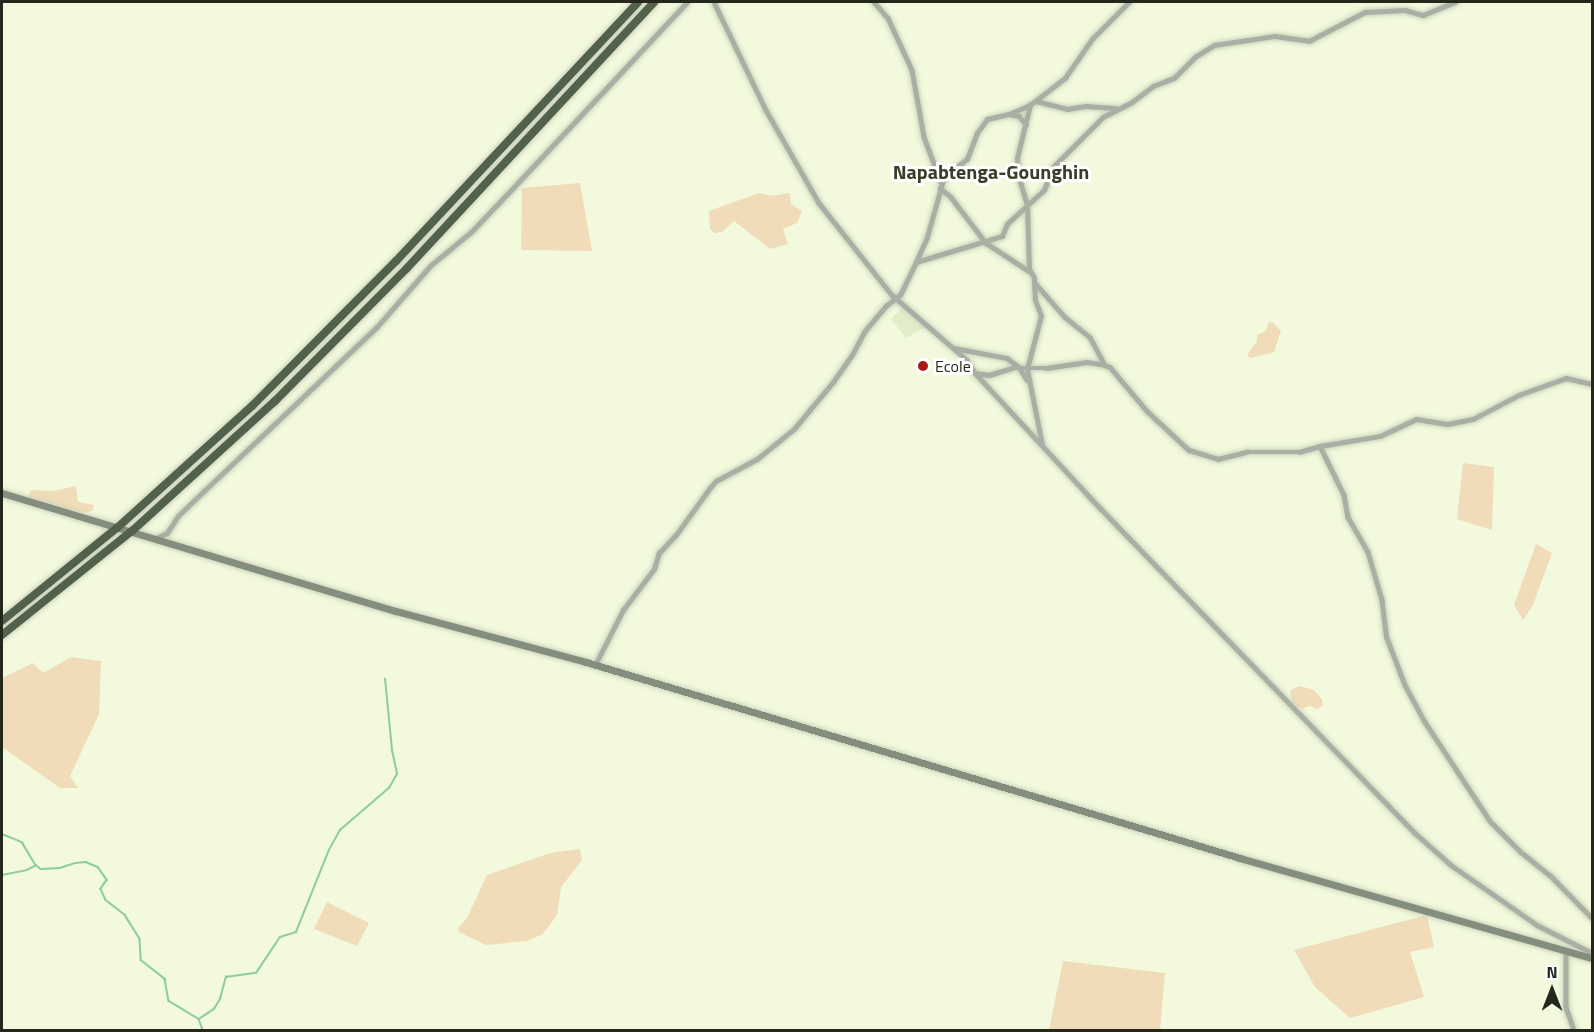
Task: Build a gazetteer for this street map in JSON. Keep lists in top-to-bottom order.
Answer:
{
  "districts": ["Napabtenga-Gounghin"],
  "places": ["Ecole"],
  "north": "top"
}
